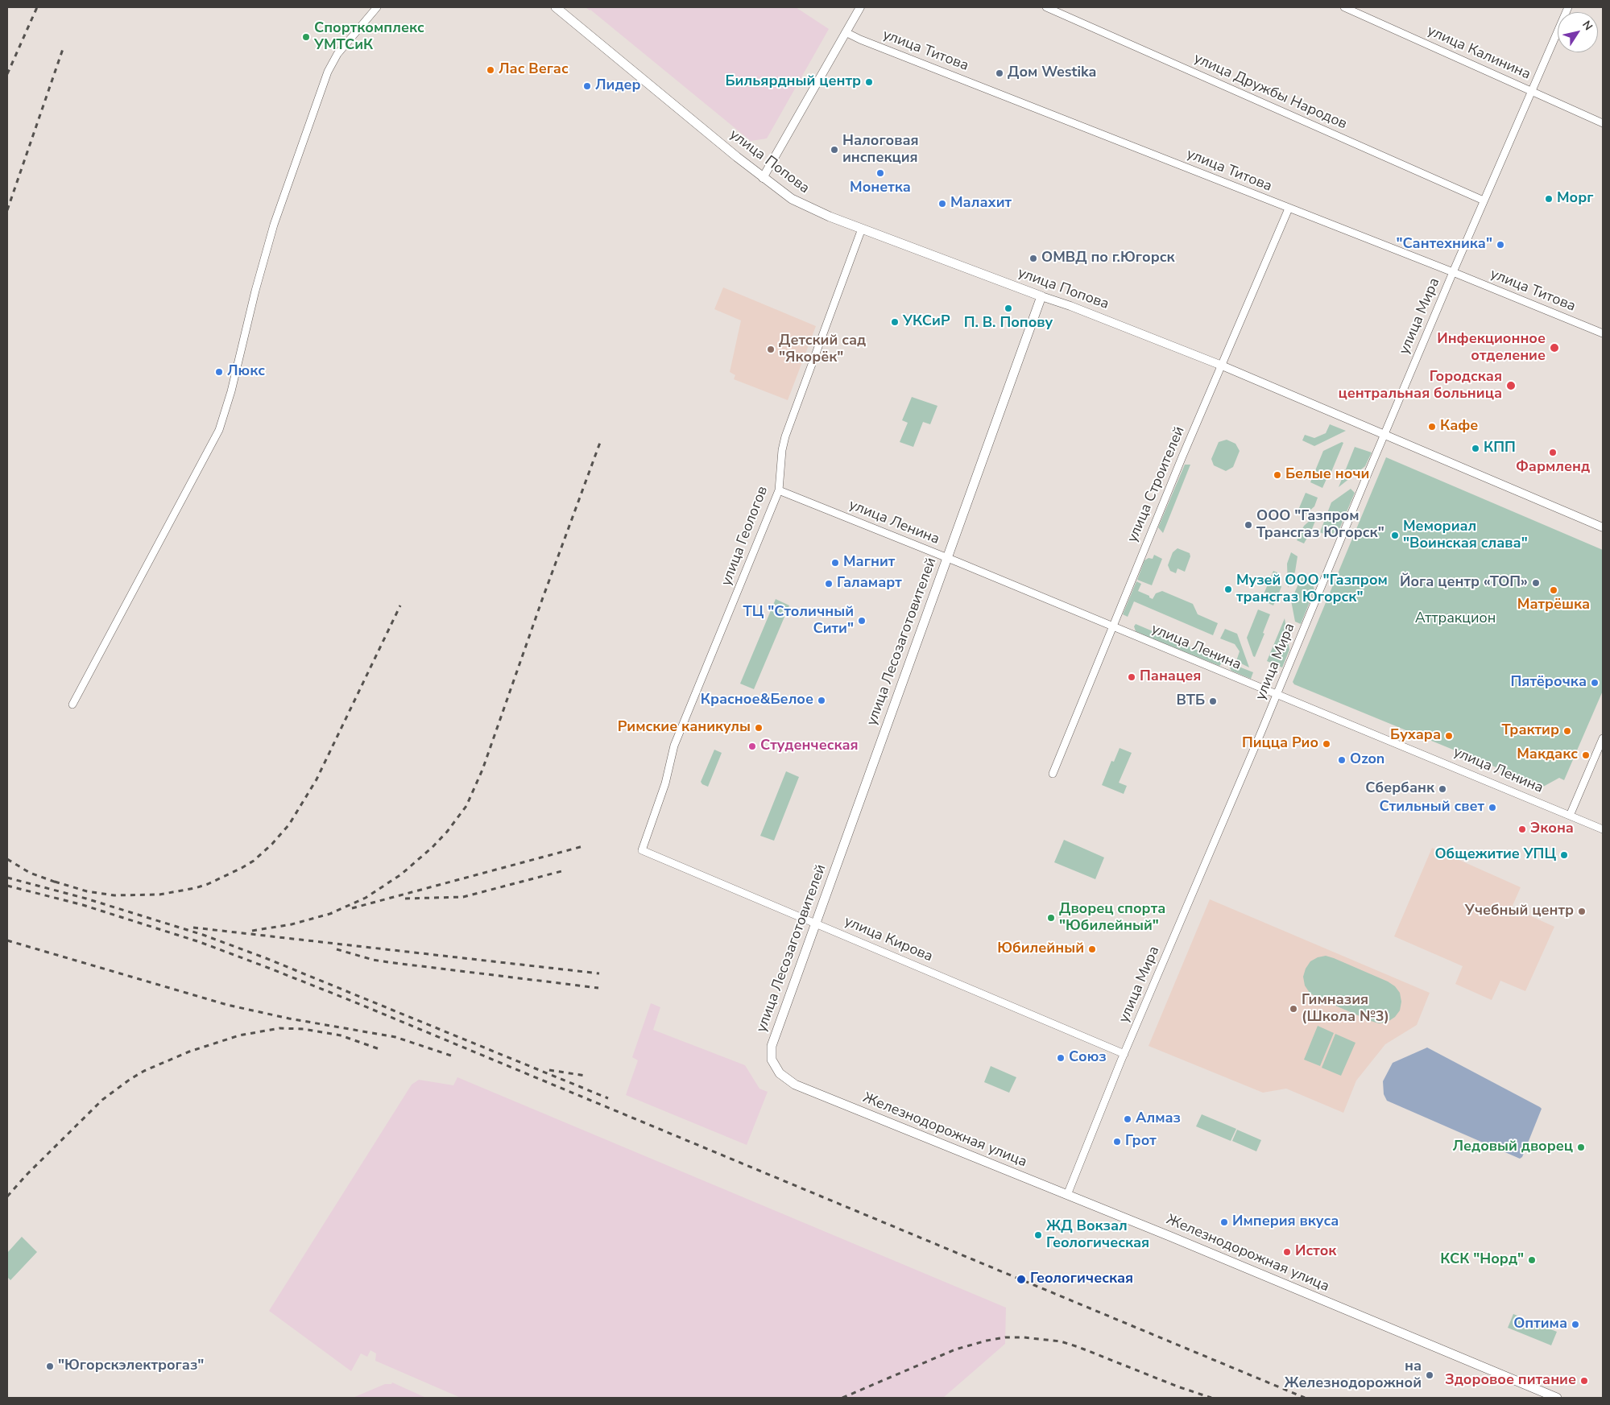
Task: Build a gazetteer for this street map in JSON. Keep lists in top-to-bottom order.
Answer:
{
  "streets": {
    "main road": ["улица Попова", "улица Лесозаготовителей", "Железнодорожная улица"],
    "street": [
      "улица Титова",
      "улица Калинина",
      "улица Дружбы Народов",
      "улица Мира",
      "улица Строителей",
      "улица Ленина",
      "улица Геологов",
      "улица Кирова"
    ]
  },
  "crossings": [
    ["улица Титова", "улица Мира"],
    ["улица Титова", "улица Строителей"],
    ["улица Калинина", "улица Мира"],
    ["улица Дружбы Народов", "улица Мира"],
    ["улица Попова", "улица Мира"],
    ["улица Попова", "улица Строителей"],
    ["улица Попова", "улица Геологов"],
    ["улица Попова", "улица Лесозаготовителей"],
    ["улица Мира", "улица Ленина"],
    ["улица Мира", "улица Кирова"],
    ["улица Мира", "Железнодорожная улица"],
    ["улица Строителей", "улица Ленина"],
    ["улица Ленина", "улица Геологов"],
    ["улица Ленина", "улица Лесозаготовителей"],
    ["улица Геологов", "улица Кирова"],
    ["улица Лесозаготовителей", "улица Кирова"],
    ["улица Лесозаготовителей", "Железнодорожная улица"]
  ],
  "parks": ["Аттракцион"],
  "places": [
    "Спорткомплекс УМТСиК",
    "Лас Вегас",
    "Дом Westika",
    "Бильярдный центр",
    "Лидер",
    "Налоговая инспекция",
    "Монетка",
    "Морг",
    "Малахит",
    "\"Сантехника\"",
    "ОМВД по г.Югорск",
    "П. В. Попову",
    "УКСиР",
    "Инфекционное отделение",
    "Детский сад \"Якорёк\"",
    "Люкс",
    "Городская центральная больница",
    "Кафе",
    "КПП",
    "Фармленд",
    "Белые ночи",
    "ООО \"Газпром Трансгаз Югорск\"",
    "Мемориал \"Воинская слава\"",
    "Магнит",
    "Йога центр «ТОП»",
    "Галамарт",
    "Музей ООО \"Газпром трансгаз Югорск\"",
    "Матрёшка",
    "ТЦ \"Столичный Сити\"",
    "Панацея",
    "Пятёрочка",
    "Красное&Белое",
    "ВТБ",
    "Римские каникулы",
    "Трактир",
    "Бухара",
    "Пицца Рио",
    "Студенческая",
    "Макдакс",
    "Ozon",
    "Сбербанк",
    "Стильный свет",
    "Экона",
    "Общежитие УПЦ",
    "Учебный центр",
    "Дворец спорта \"Юбилейный\"",
    "Юбилейный",
    "Гимназия (Школа №3)",
    "Союз",
    "Алмаз",
    "Грот",
    "Ледовый дворец",
    "Империя вкуса",
    "ЖД Вокзал Геологическая",
    "Исток",
    "КСК \"Норд\"",
    "Геологическая",
    "Оптима",
    "\"Югорскэлектрогаз\"",
    "на Железнодорожной",
    "Здоровое питание"
  ],
  "north": "top right"
}
